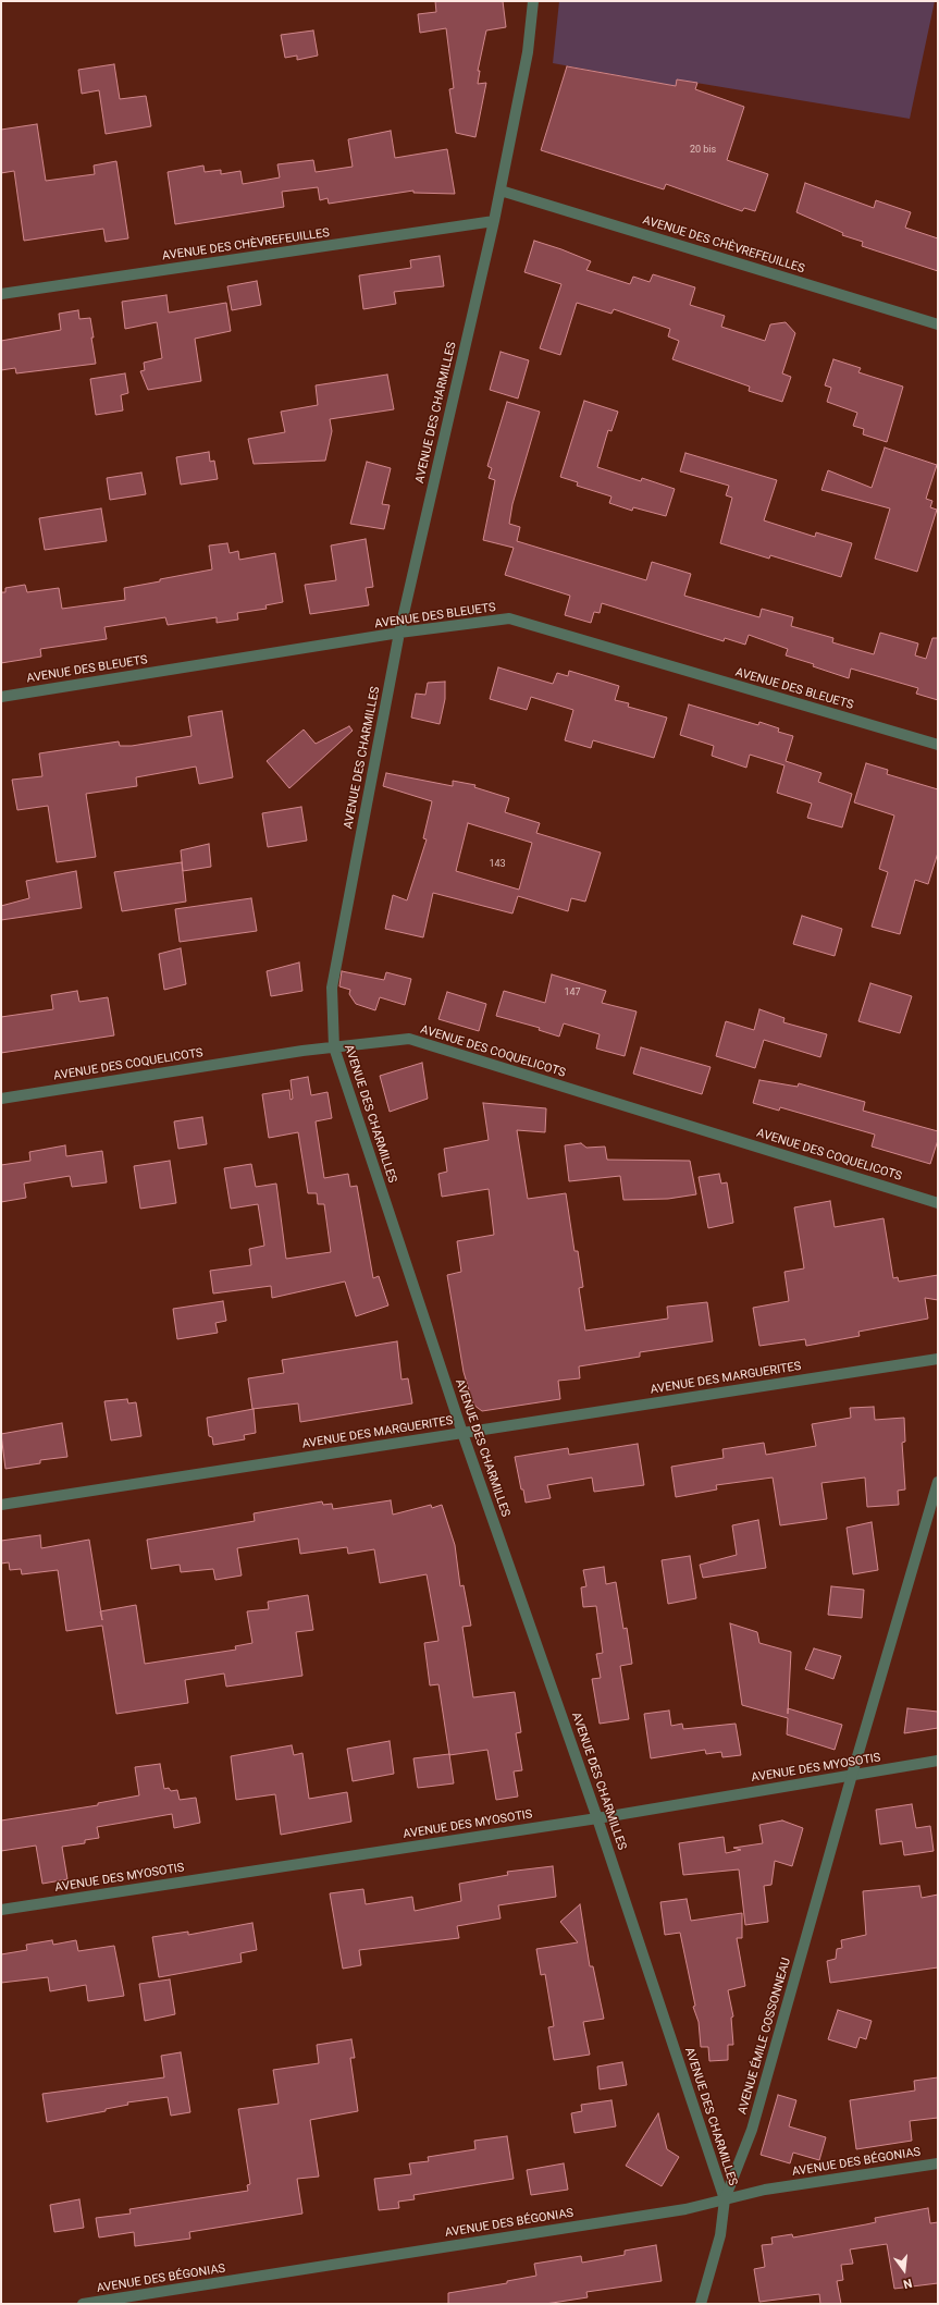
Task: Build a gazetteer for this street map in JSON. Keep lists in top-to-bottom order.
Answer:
{
  "streets": {
    "street": [
      "AVENUE DES CHÈVREFEUILLES",
      "AVENUE DES CHARMILLES",
      "AVENUE DES BLEUETS",
      "AVENUE DES COQUELICOTS",
      "AVENUE DES MARGUERITES",
      "AVENUE DES MYOSOTIS",
      "AVENUE ÉMILE COSSONNEAU",
      "AVENUE DES BÉGONIAS"
    ]
  },
  "crossings": [
    ["AVENUE DES CHÈVREFEUILLES", "AVENUE DES CHARMILLES"],
    ["AVENUE DES CHARMILLES", "AVENUE DES BLEUETS"],
    ["AVENUE DES CHARMILLES", "AVENUE DES COQUELICOTS"],
    ["AVENUE DES CHARMILLES", "AVENUE DES MARGUERITES"],
    ["AVENUE DES CHARMILLES", "AVENUE DES MYOSOTIS"],
    ["AVENUE DES CHARMILLES", "AVENUE ÉMILE COSSONNEAU"],
    ["AVENUE DES CHARMILLES", "AVENUE DES BÉGONIAS"],
    ["AVENUE DES MYOSOTIS", "AVENUE ÉMILE COSSONNEAU"],
    ["AVENUE ÉMILE COSSONNEAU", "AVENUE DES BÉGONIAS"]
  ],
  "house_numbers": ["20 bis", "143", "147"],
  "north": "bottom"
}
